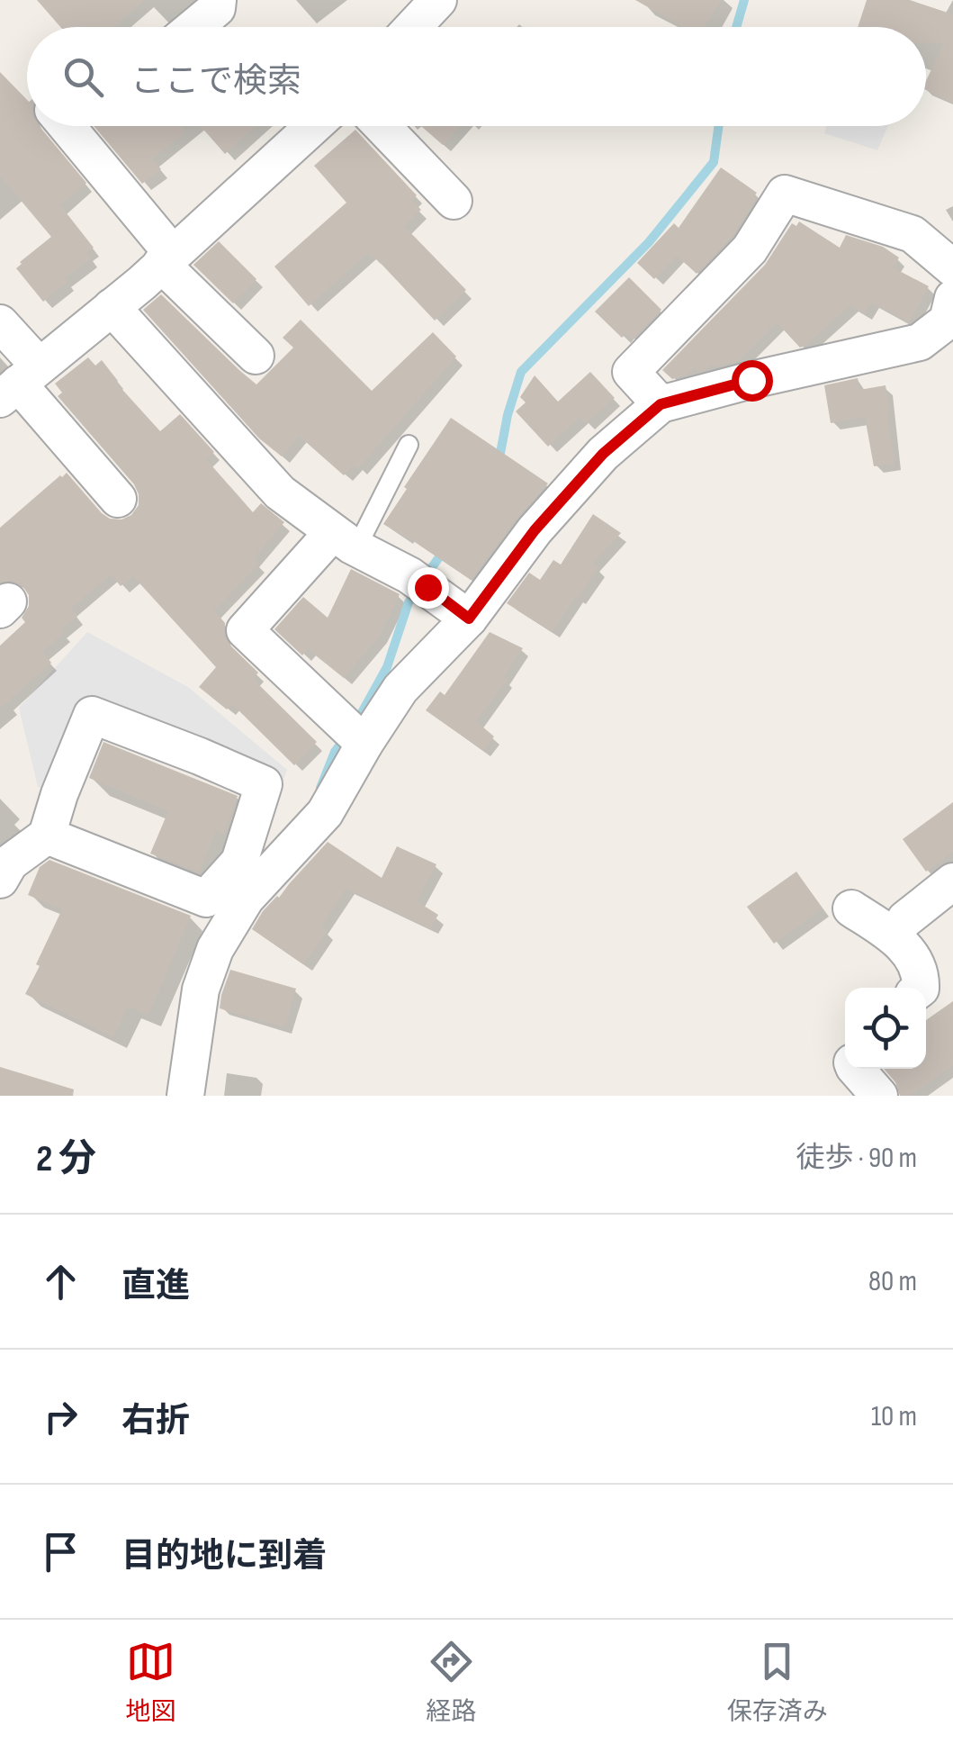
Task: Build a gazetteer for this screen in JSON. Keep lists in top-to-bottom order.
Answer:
{
  "page": {
    "search": "ここで検索",
    "heading": ["2 分", "徒歩 · 90 m"],
    "list": [
      ["直進", "80 m"],
      ["右折", "10 m"],
      "目的地に到着"
    ],
    "nav": ["地図", "経路", "保存済み"]
  }
}
